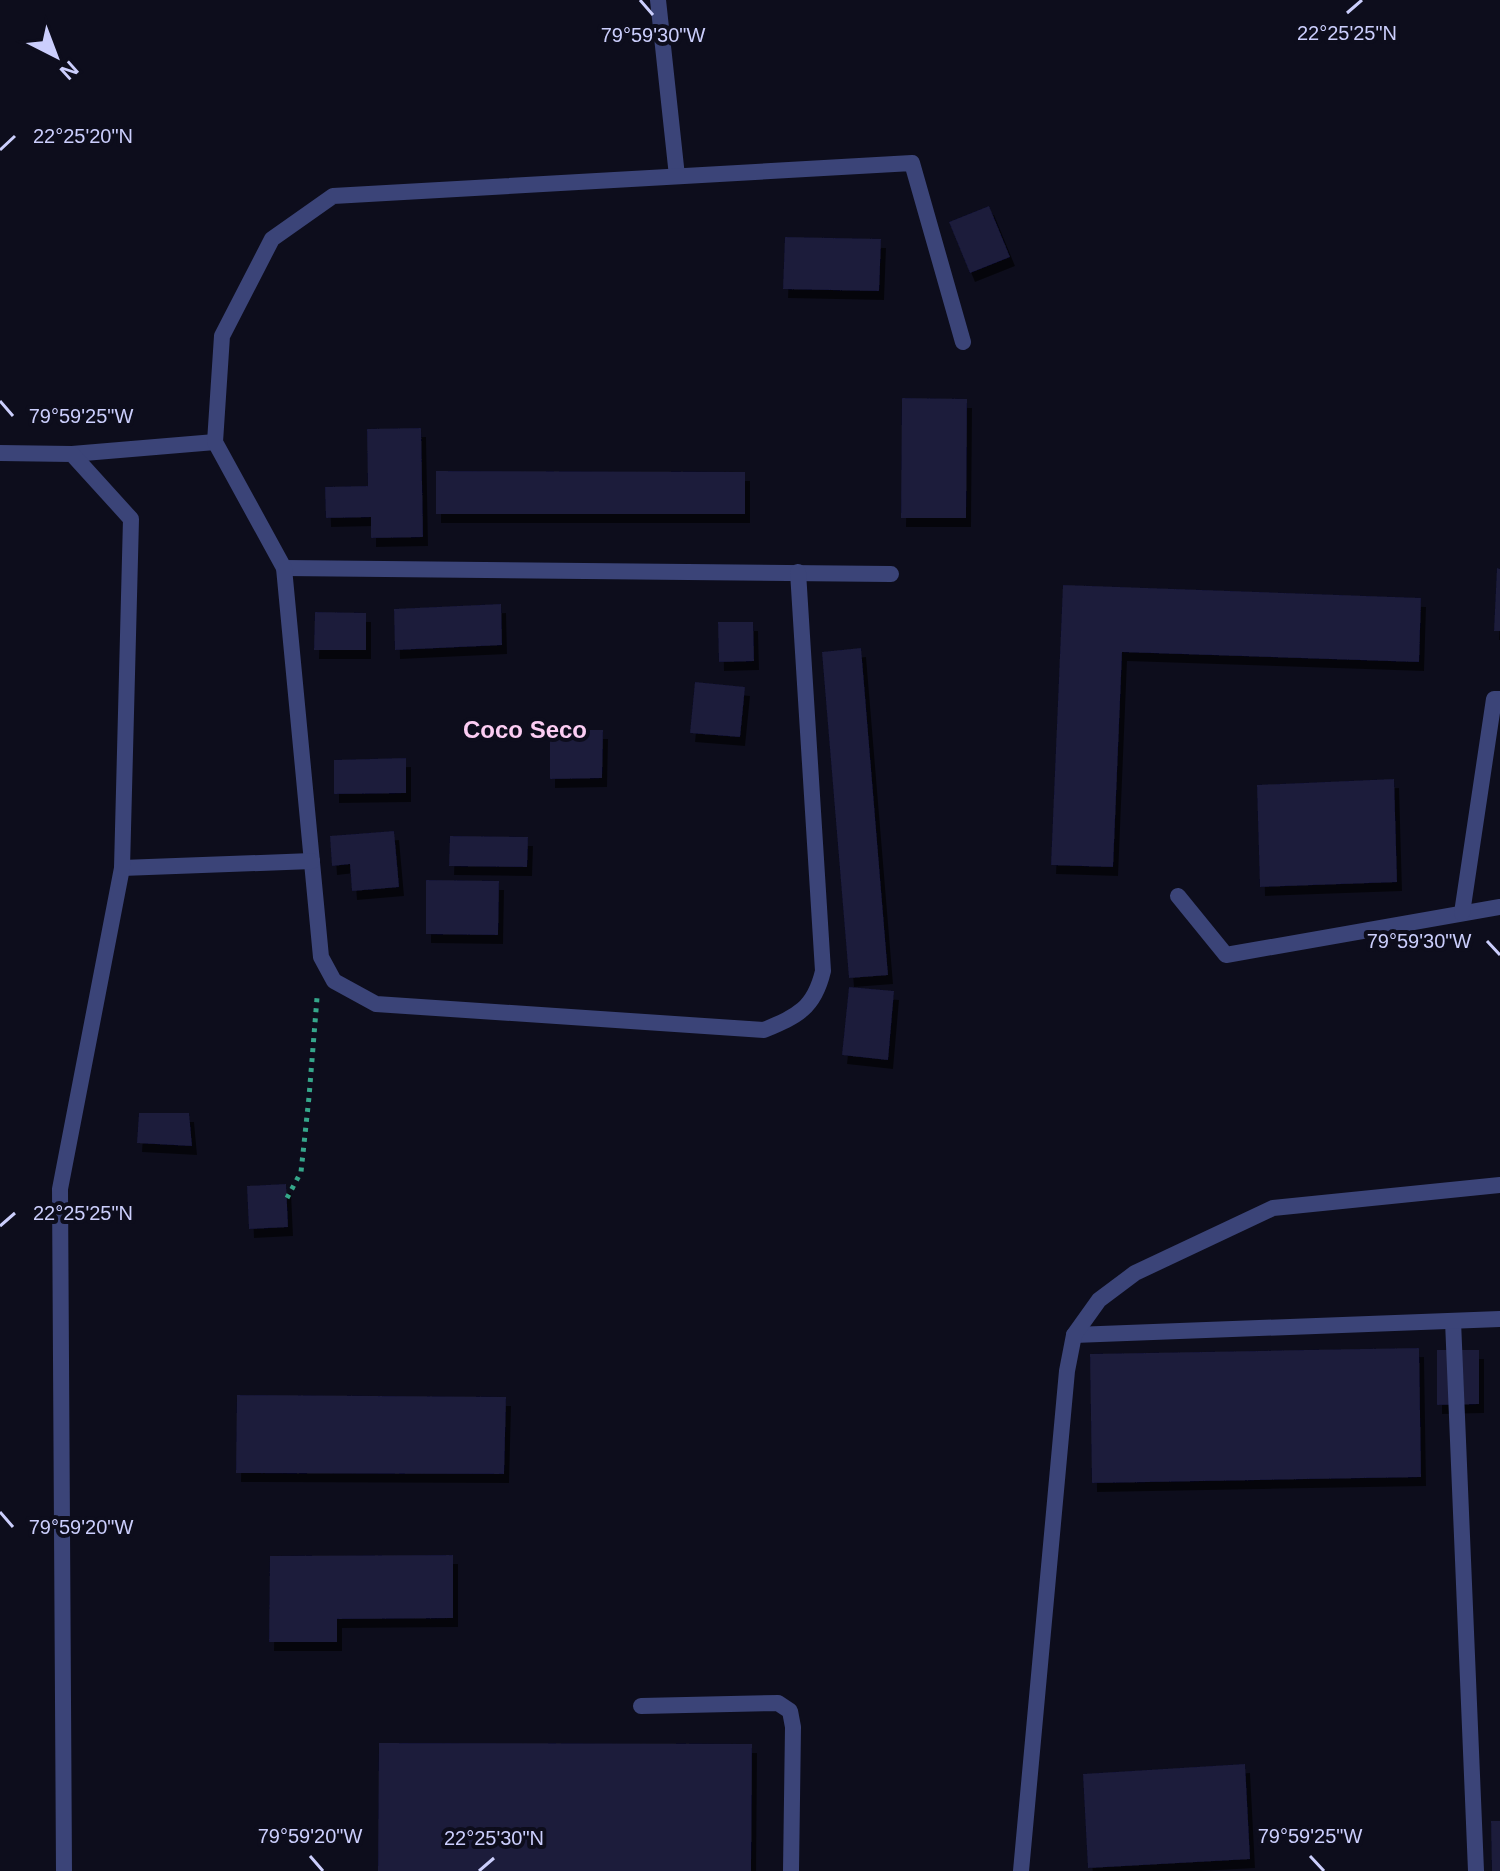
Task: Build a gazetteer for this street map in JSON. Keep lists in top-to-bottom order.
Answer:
{
  "districts": ["Coco Seco"],
  "north": "bottom right",
  "coordinates": [
    "22°25'25\"N",
    "79°59'30\"W",
    "22°25'20\"N",
    "79°59'25\"W",
    "79°59'20\"W",
    "22°25'30\"N"
  ]
}
